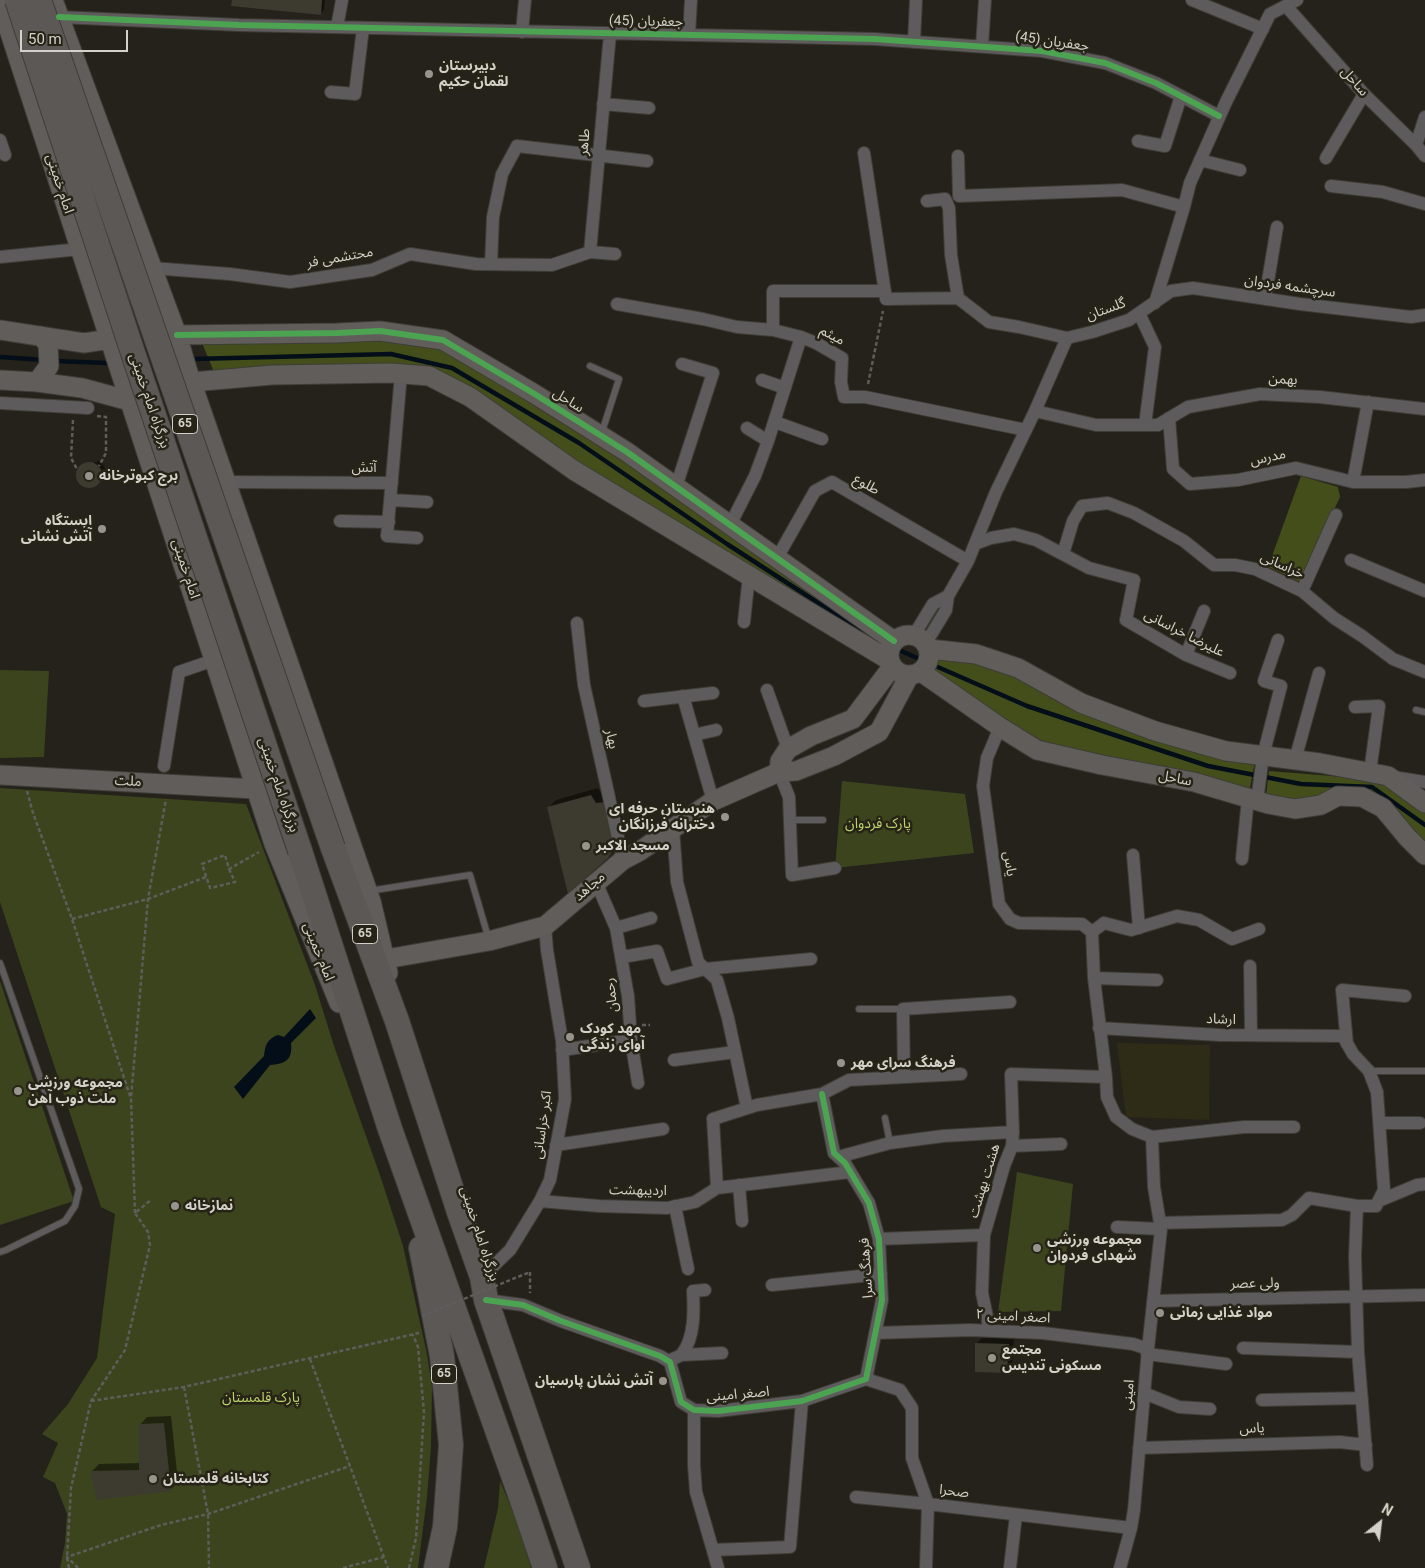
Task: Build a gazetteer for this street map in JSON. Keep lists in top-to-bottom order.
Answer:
{
  "streets": {
    "highway": ["بزرگراه امام خمینی", "65"],
    "street": [
      "جعفریان (45)",
      "ساحل",
      "طاهر",
      "امام خمینی",
      "محتشمی فر",
      "سرچشمه فردوان",
      "گلستان",
      "میثم",
      "بهمن",
      "مدرس",
      "آتش",
      "طلوع",
      "خراسانی",
      "علیرضا خراسانی",
      "بهار",
      "ملت",
      "یاس",
      "مجاهد",
      "رحمان",
      "ارشاد",
      "اکبر خراسانی",
      "هشت بهشت",
      "اردیبهشت",
      "فرهنگ سرا",
      "ولی عصر",
      "۲ اصغر امینی",
      "اصغر امینی",
      "امینی",
      "صحرا"
    ]
  },
  "crossings": [
    ["جعفریان (45)", "طاهر"],
    ["ساحل", "آتش"],
    ["ساحل", "طلوع"],
    ["ساحل", "یاس"],
    ["ساحل", "مجاهد"],
    ["طاهر", "محتشمی فر"],
    ["امام خمینی", "بزرگراه امام خمینی"],
    ["امام خمینی", "ملت"],
    ["سرچشمه فردوان", "گلستان"],
    ["بهمن", "مدرس"],
    ["بزرگراه امام خمینی", "65"],
    ["بزرگراه امام خمینی", "اکبر خراسانی"],
    ["خراسانی", "علیرضا خراسانی"],
    ["بهار", "مجاهد"],
    ["یاس", "امینی"],
    ["مجاهد", "رحمان"],
    ["مجاهد", "اکبر خراسانی"],
    ["اکبر خراسانی", "اردیبهشت"],
    ["هشت بهشت", "۲ اصغر امینی"],
    ["اردیبهشت", "فرهنگ سرا"],
    ["فرهنگ سرا", "۲ اصغر امینی"],
    ["ولی عصر", "امینی"],
    ["۲ اصغر امینی", "امینی"],
    ["اصغر امینی", "صحرا"],
    ["امینی", "صحرا"]
  ],
  "parks": ["پارک فردوان", "پارک قلمستان"],
  "places": [
    "دبیرستان لقمان حکیم",
    "برج کبوترخانه",
    "ایستگاه آتش نشانی",
    "هنرستان حرفه ای دخترانه فرزانگان",
    "مسجد الاکبر",
    "مهد کودک آوای زندگی",
    "فرهنگ سرای مهر",
    "مجموعه ورزشی ملت ذوب آهن",
    "نمازخانه",
    "مجموعه ورزشی شهدای فردوان",
    "مواد غذایی زمانی",
    "مجتمع مسکونی تندیس",
    "آتش نشان پارسیان",
    "کتابخانه قلمستان"
  ],
  "scale_bar": "50 m",
  "north": "top right"
}
